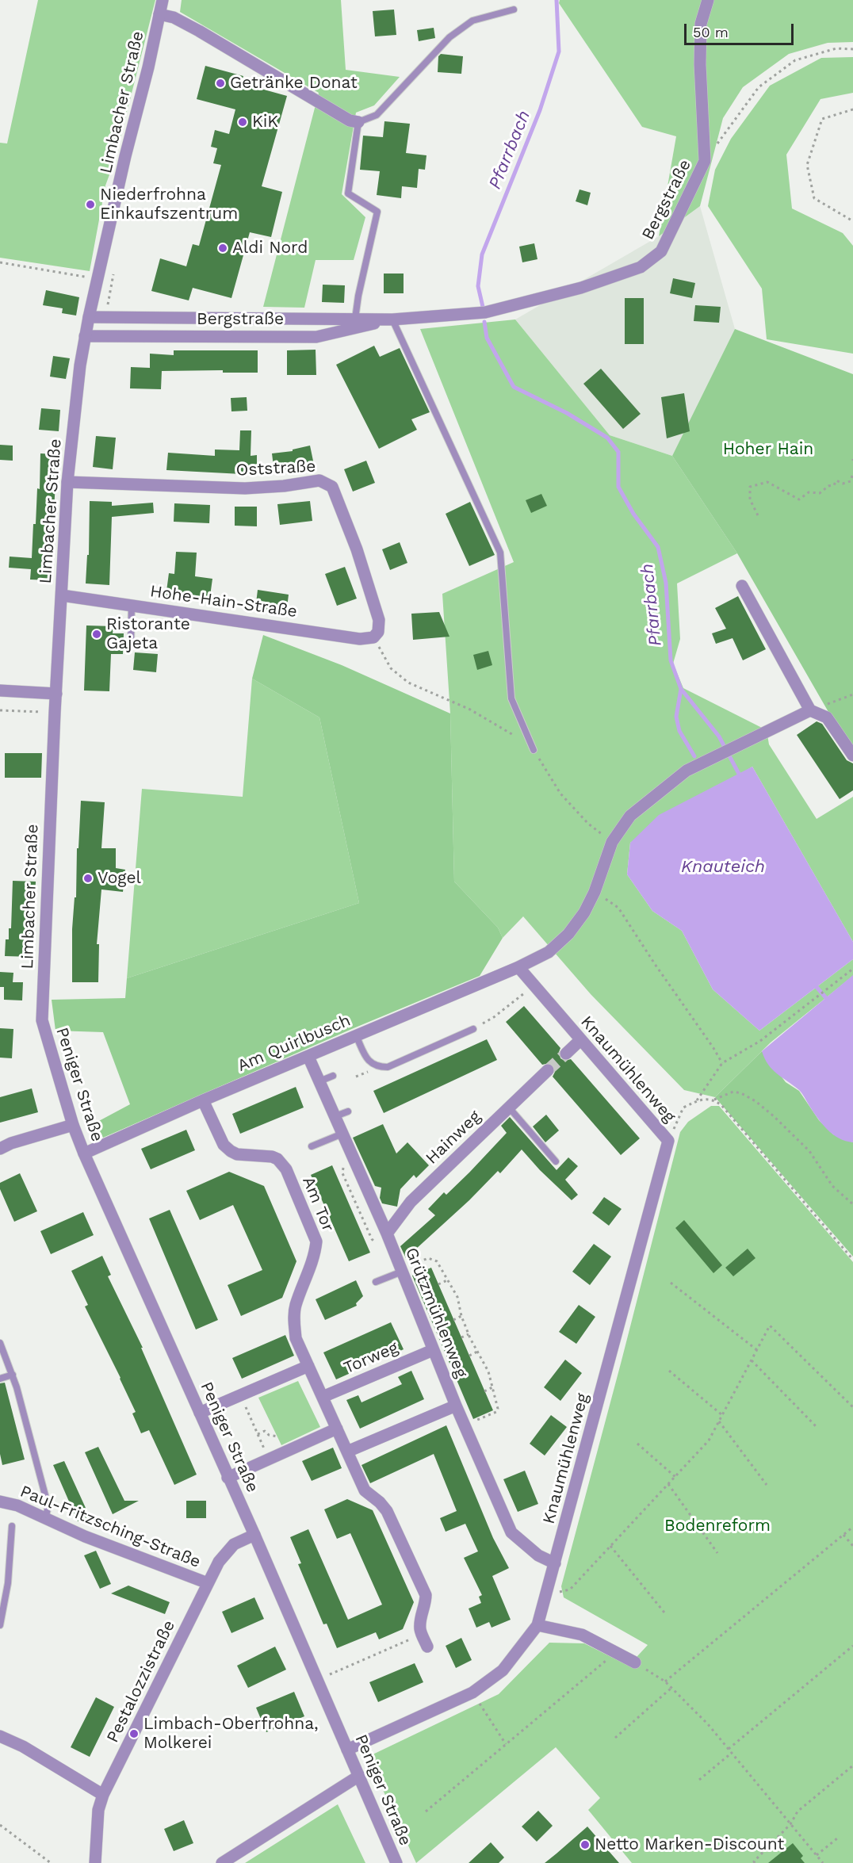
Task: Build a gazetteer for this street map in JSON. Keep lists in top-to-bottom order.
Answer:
{
  "streets": {
    "street": [
      "Limbacher Straße",
      "Bergstraße",
      "Oststraße",
      "Hohe-Hain-Straße",
      "Am Quirlbusch",
      "Knaumühlenweg",
      "Peniger Straße",
      "Hainweg",
      "Am Tor",
      "Grützmühlenweg",
      "Torweg",
      "Paul-Fritzsching-Straße",
      "Pestalozzistraße"
    ]
  },
  "crossings": [
    ["Limbacher Straße", "Bergstraße"],
    ["Limbacher Straße", "Oststraße"],
    ["Limbacher Straße", "Hohe-Hain-Straße"],
    ["Limbacher Straße", "Peniger Straße"],
    ["Oststraße", "Hohe-Hain-Straße"],
    ["Am Quirlbusch", "Knaumühlenweg"],
    ["Am Quirlbusch", "Peniger Straße"],
    ["Am Quirlbusch", "Am Tor"],
    ["Am Quirlbusch", "Grützmühlenweg"],
    ["Knaumühlenweg", "Peniger Straße"],
    ["Knaumühlenweg", "Grützmühlenweg"],
    ["Peniger Straße", "Pestalozzistraße"],
    ["Hainweg", "Grützmühlenweg"],
    ["Am Tor", "Torweg"],
    ["Grützmühlenweg", "Torweg"],
    ["Paul-Fritzsching-Straße", "Pestalozzistraße"]
  ],
  "water": ["Pfarrbach", "Knauteich"],
  "parks": ["Hoher Hain", "Bodenreform"],
  "places": [
    "Getränke Donat",
    "KiK",
    "Niederfrohna Einkaufszentrum",
    "Aldi Nord",
    "Ristorante Gajeta",
    "Vogel",
    "Limbach-Oberfrohna, Molkerei",
    "Netto Marken-Discount"
  ],
  "scale_bar": "50 m"
}
